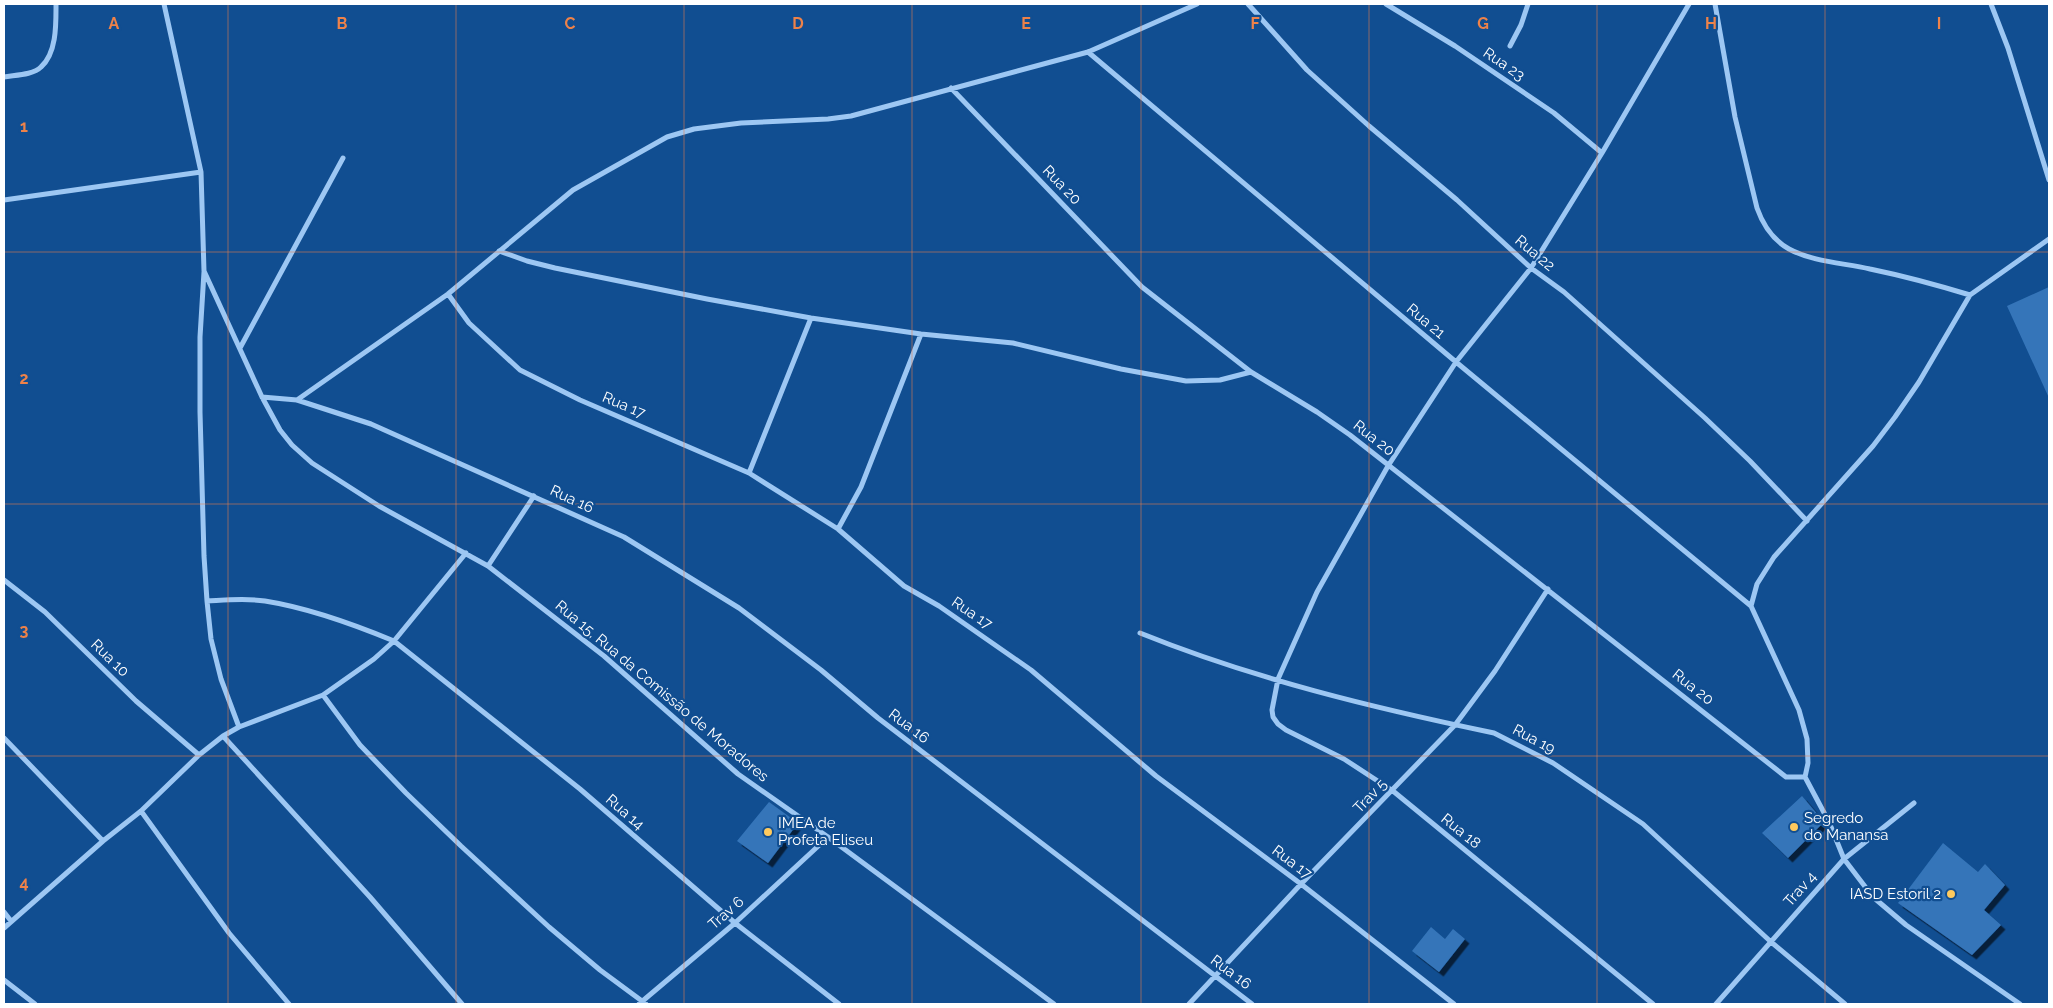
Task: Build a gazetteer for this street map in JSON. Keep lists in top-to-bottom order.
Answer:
{
  "streets": {
    "street": [
      "Rua 23",
      "Rua 20",
      "Rua 22",
      "Rua 21",
      "Rua 17",
      "Rua 16",
      "Rua 10",
      "Rua 15, Rua da Comissão de Moradores",
      "Rua 19",
      "Trav 5",
      "Rua 14",
      "Rua 18",
      "Trav 4",
      "Trav 6"
    ]
  },
  "crossings": [
    ["Rua 23", "Rua 18"],
    ["Rua 20", "Trav 5"],
    ["Rua 20", "Rua 18"],
    ["Rua 22", "Rua 18"],
    ["Rua 21", "Rua 18"],
    ["Rua 17", "Trav 5"],
    ["Rua 16", "Rua 15, Rua da Comissão de Moradores"],
    ["Rua 16", "Trav 5"],
    ["Rua 15, Rua da Comissão de Moradores", "Trav 6"],
    ["Rua 19", "Trav 5"],
    ["Rua 19", "Rua 18"],
    ["Rua 19", "Trav 4"],
    ["Trav 5", "Rua 18"],
    ["Rua 14", "Trav 6"]
  ],
  "places": ["Segredo do Manansa", "IMEA de Profeta Eliseu", "IASD Estoril 2"],
  "grid": {
    "columns": [
      "A",
      "B",
      "C",
      "D",
      "E",
      "F",
      "G",
      "H",
      "I"
    ],
    "rows": [
      "1",
      "2",
      "3",
      "4"
    ]
  }
}
